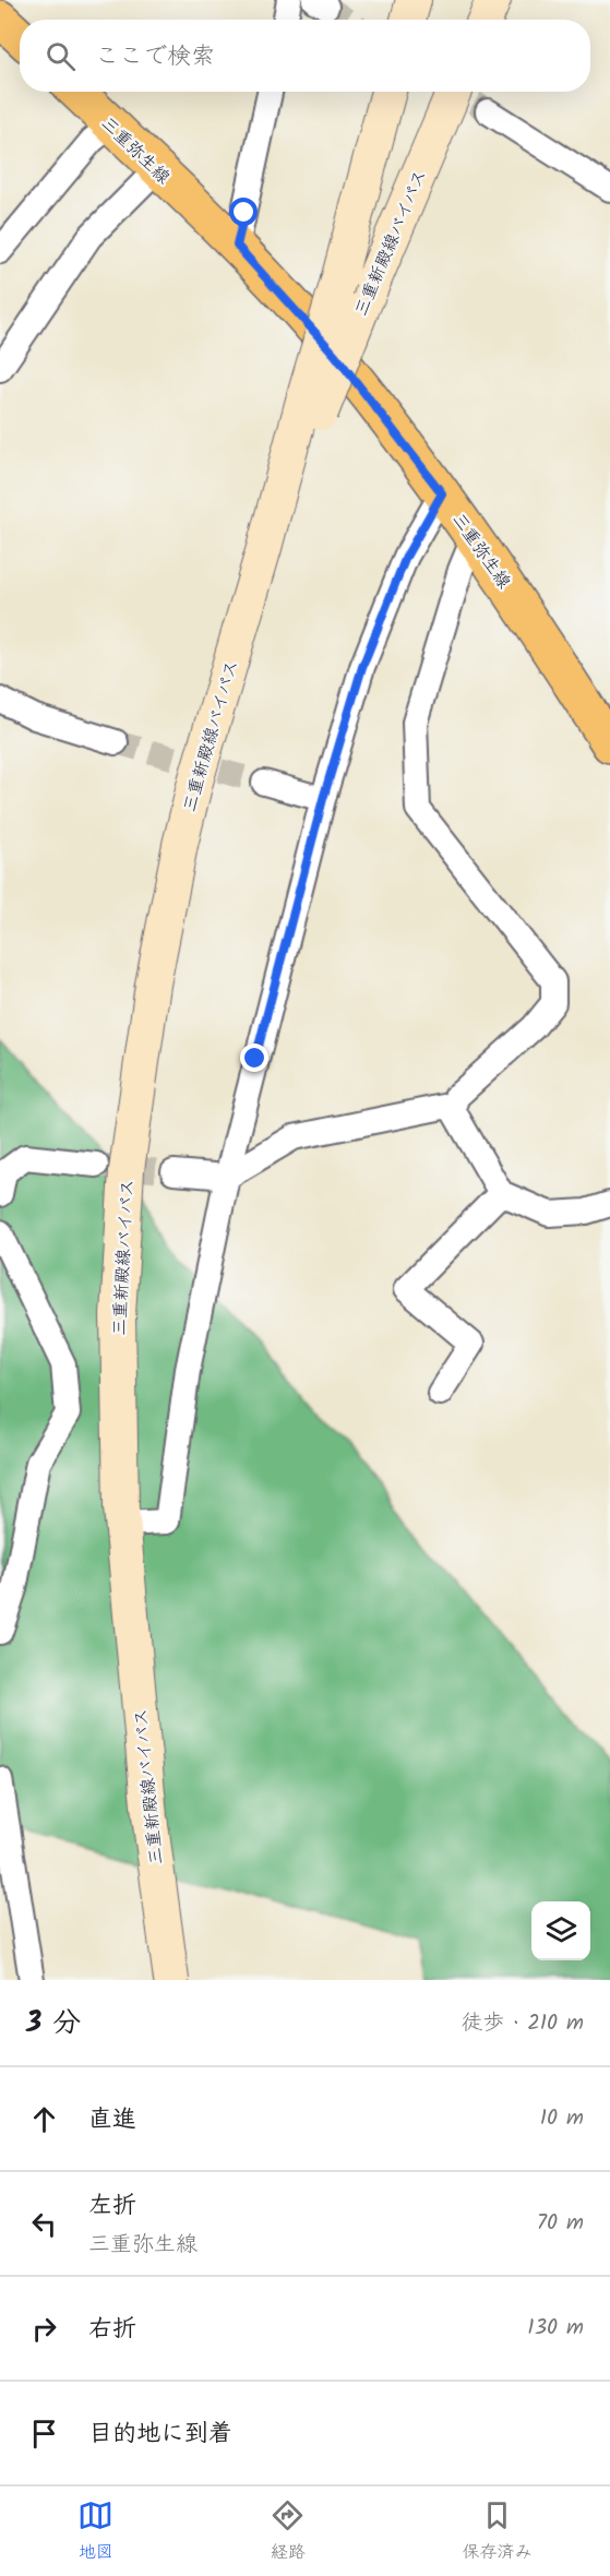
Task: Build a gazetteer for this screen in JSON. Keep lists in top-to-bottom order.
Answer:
{
  "streets": {
    "main road": ["三重弥生線", "三重新殿線バイパス"]
  },
  "page": {
    "search": "ここで検索",
    "heading": ["3 分", "徒歩 · 210 m"],
    "list": [
      ["直進", "10 m"],
      ["左折", "三重弥生線", "70 m"],
      ["右折", "130 m"],
      "目的地に到着"
    ],
    "nav": ["地図", "経路", "保存済み"]
  }
}
